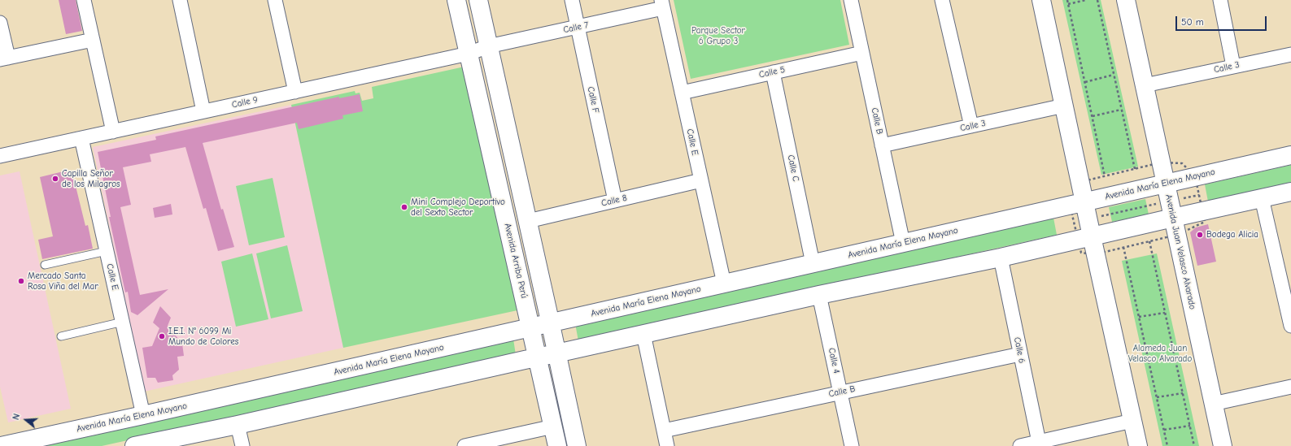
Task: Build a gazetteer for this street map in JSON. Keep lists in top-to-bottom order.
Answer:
{
  "streets": {
    "street": [
      "Calle 7",
      "Calle 3",
      "Calle 5",
      "Calle F",
      "Calle 9",
      "Calle B",
      "Calle E",
      "Calle C",
      "Avenida María Elena Moyano",
      "Calle 8",
      "Avenida Juan Velasco Alvarado",
      "Avenida Arriba Perú",
      "Calle 6",
      "Calle 4"
    ]
  },
  "crossings": [
    ["Calle 7", "Calle F"],
    ["Calle 7", "Calle 9"],
    ["Calle 7", "Calle E"],
    ["Calle 3", "Calle B"],
    ["Calle 3", "Avenida Juan Velasco Alvarado"],
    ["Calle 5", "Calle B"],
    ["Calle 5", "Calle E"],
    ["Calle 5", "Calle C"],
    ["Calle F", "Calle 8"],
    ["Calle 9", "Calle E"],
    ["Calle 9", "Avenida Arriba Perú"],
    ["Calle B", "Avenida María Elena Moyano"],
    ["Calle B", "Calle 6"],
    ["Calle B", "Calle 4"],
    ["Calle E", "Avenida María Elena Moyano"],
    ["Calle E", "Calle 8"],
    ["Calle C", "Avenida María Elena Moyano"],
    ["Avenida María Elena Moyano", "Avenida Juan Velasco Alvarado"],
    ["Avenida María Elena Moyano", "Avenida Arriba Perú"]
  ],
  "parks": ["Parque Sector 6 Grupo 3", "Alameda Juan Velasco Alvarado"],
  "places": [
    "Capilla Señor de los Milagros",
    "Mini Complejo Deportivo del Sexto Sector",
    "Bodega Alicia",
    "Mercado Santa Rosa Viña del Mar",
    "I.E.I. N° 6099 Mi Mundo de Colores"
  ],
  "scale_bar": "50 m",
  "north": "left"
}
